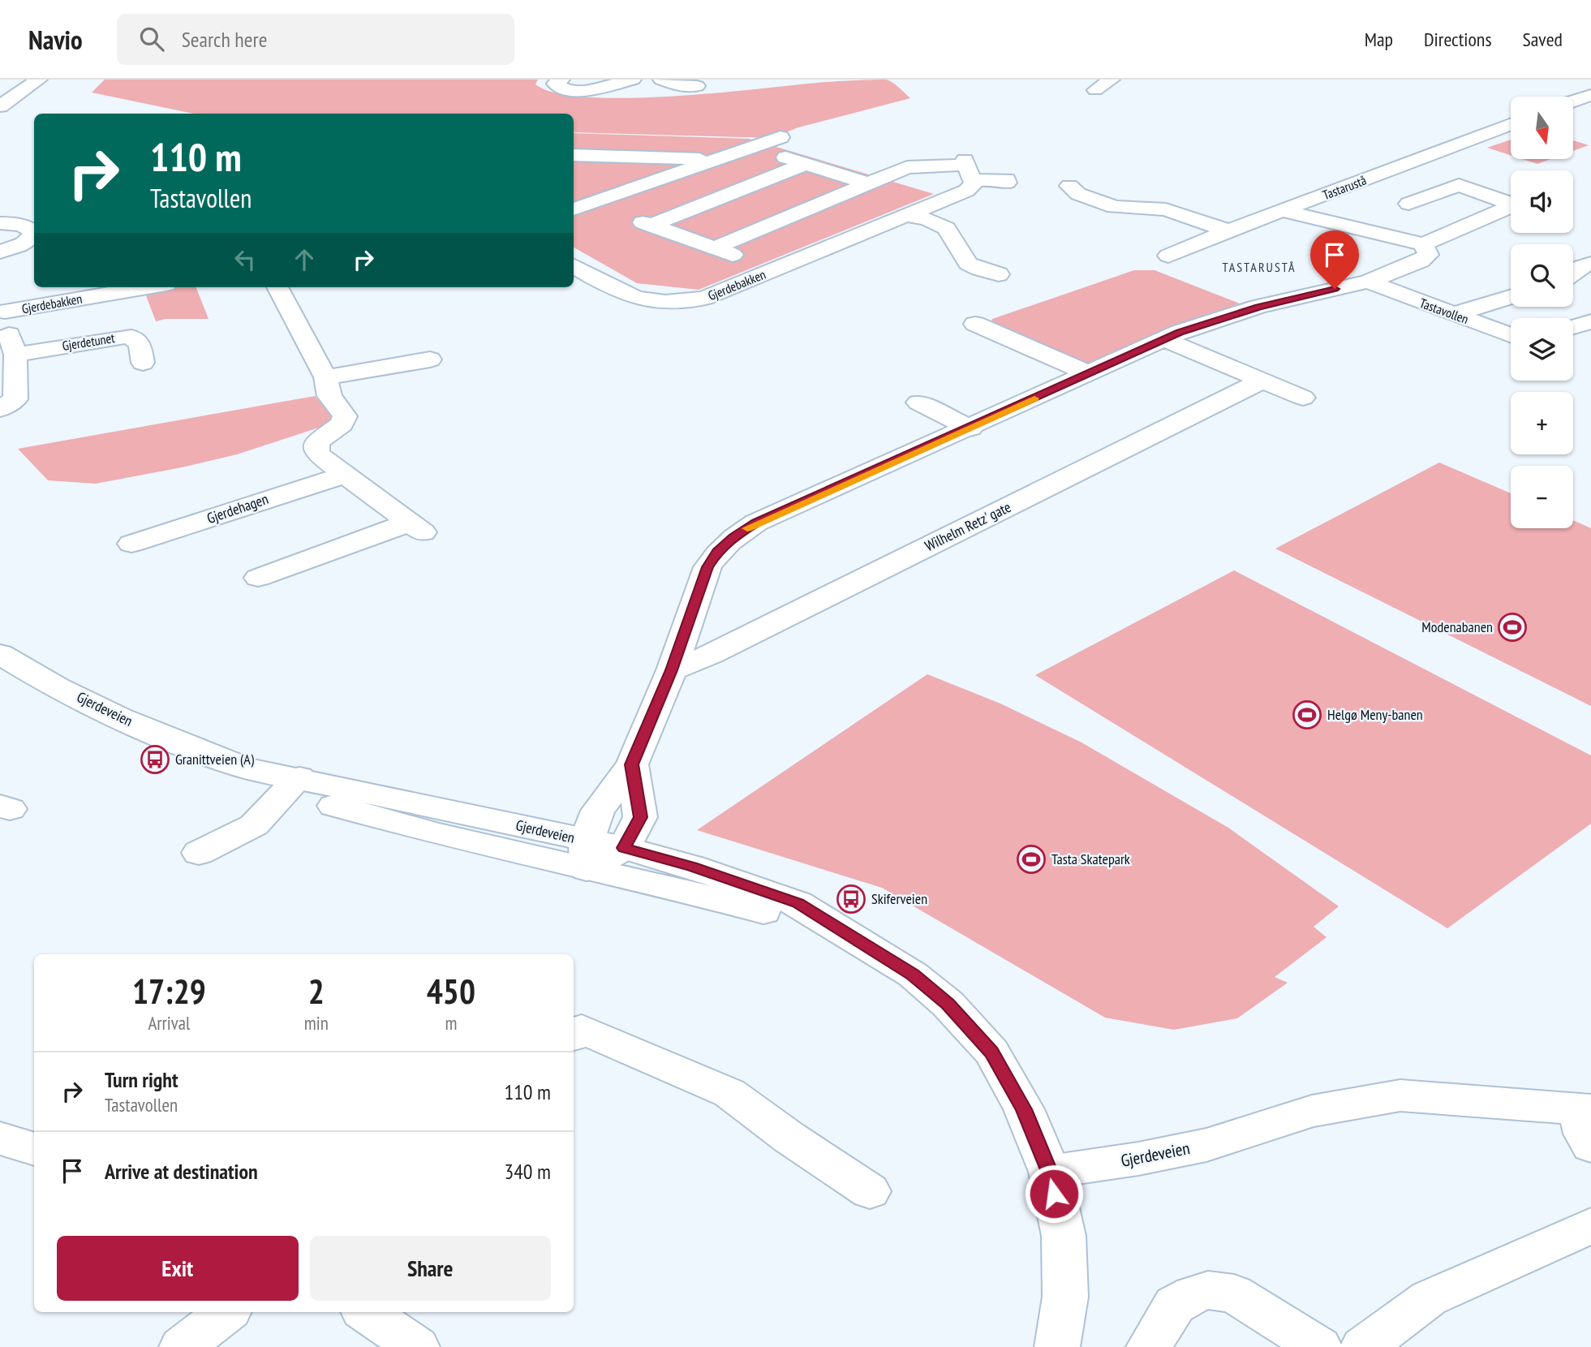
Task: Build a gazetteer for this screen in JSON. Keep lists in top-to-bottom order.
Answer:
{
  "streets": {
    "street": [
      "Tastarustå",
      "Gjerdebakken",
      "Tastavollen",
      "Gjerdetunet",
      "Gjerdehagen",
      "Wilhelm Retz' gate",
      "Gjerdeveien"
    ]
  },
  "districts": ["TASTARUSTÅ"],
  "places": {
    "sports": ["Modenabanen", "Helgø Meny-banen", "Tasta Skatepark"],
    "bus stop": ["Granittveien (A)", "Skiferveien"]
  },
  "north": "bottom",
  "page": {
    "header": "Navio",
    "search": "Search here",
    "nav": ["Map", "Directions", "Saved"],
    "map_buttons": ["+", "−"],
    "turn": ["110 m", "Tastavollen"],
    "eta": [
      "17:29",
      "Arrival",
      "2",
      "min",
      "450",
      "m"
    ],
    "list": [
      {
        "name": "Turn right",
        "note": "Tastavollen",
        "value": "110 m"
      },
      {
        "name": "Arrive at destination",
        "value": "340 m"
      }
    ],
    "buttons": ["Exit", "Share"]
  }
}
